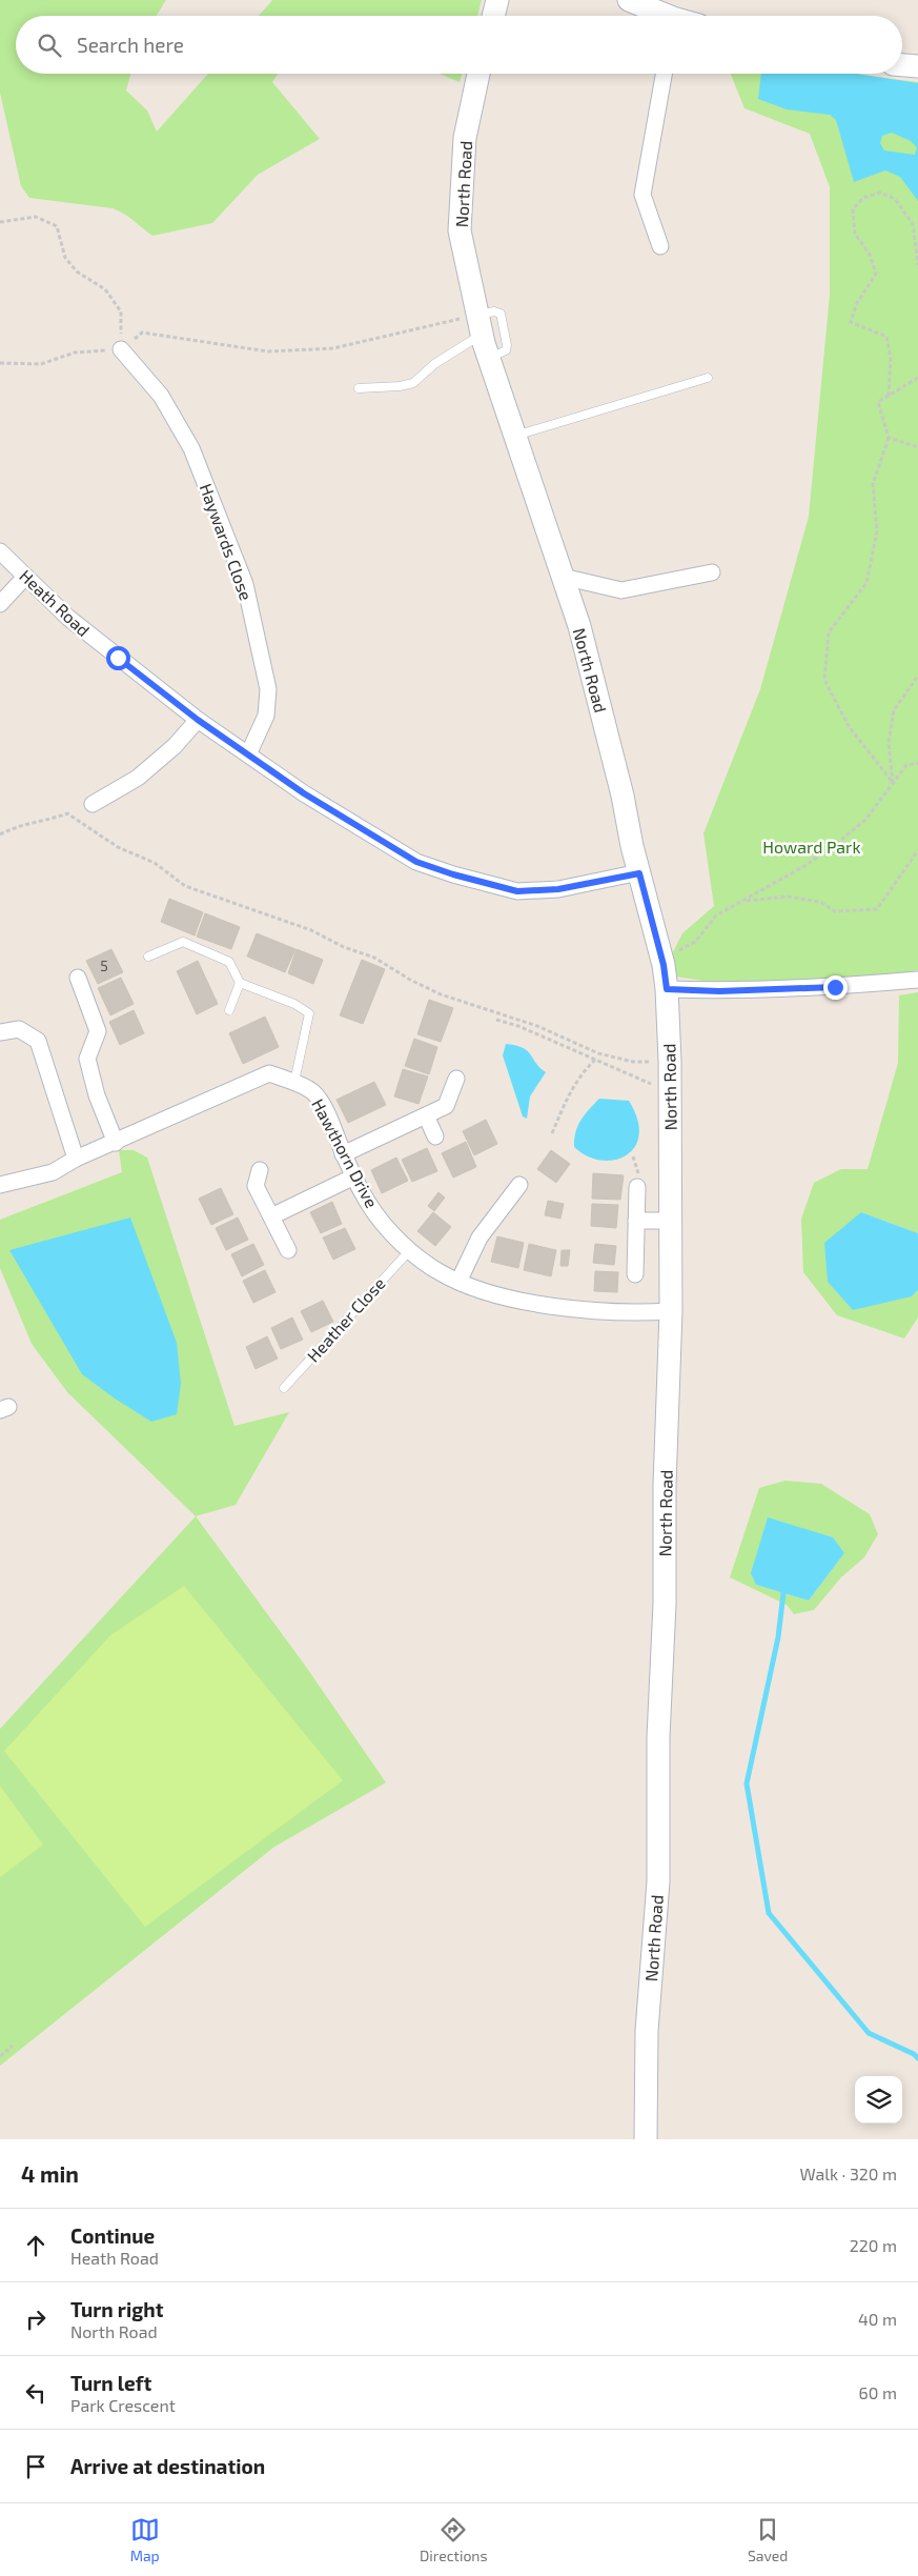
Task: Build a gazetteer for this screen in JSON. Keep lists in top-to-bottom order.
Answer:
{
  "streets": {
    "street": [
      "North Road",
      "Haywards Close",
      "Heath Road",
      "Hawthorn Drive"
    ],
    "lane": ["Heather Close"]
  },
  "crossings": [
    ["North Road", "Heath Road"],
    ["North Road", "Hawthorn Drive"],
    ["Haywards Close", "Heath Road"],
    ["Hawthorn Drive", "Heather Close"]
  ],
  "parks": ["Howard Park"],
  "house_numbers": ["5"],
  "page": {
    "search": "Search here",
    "heading": ["4 min", "Walk · 320 m"],
    "list": [
      ["Continue", "Heath Road", "220 m"],
      ["Turn right", "North Road", "40 m"],
      ["Turn left", "Park Crescent", "60 m"],
      "Arrive at destination"
    ],
    "nav": ["Map", "Directions", "Saved"]
  }
}
